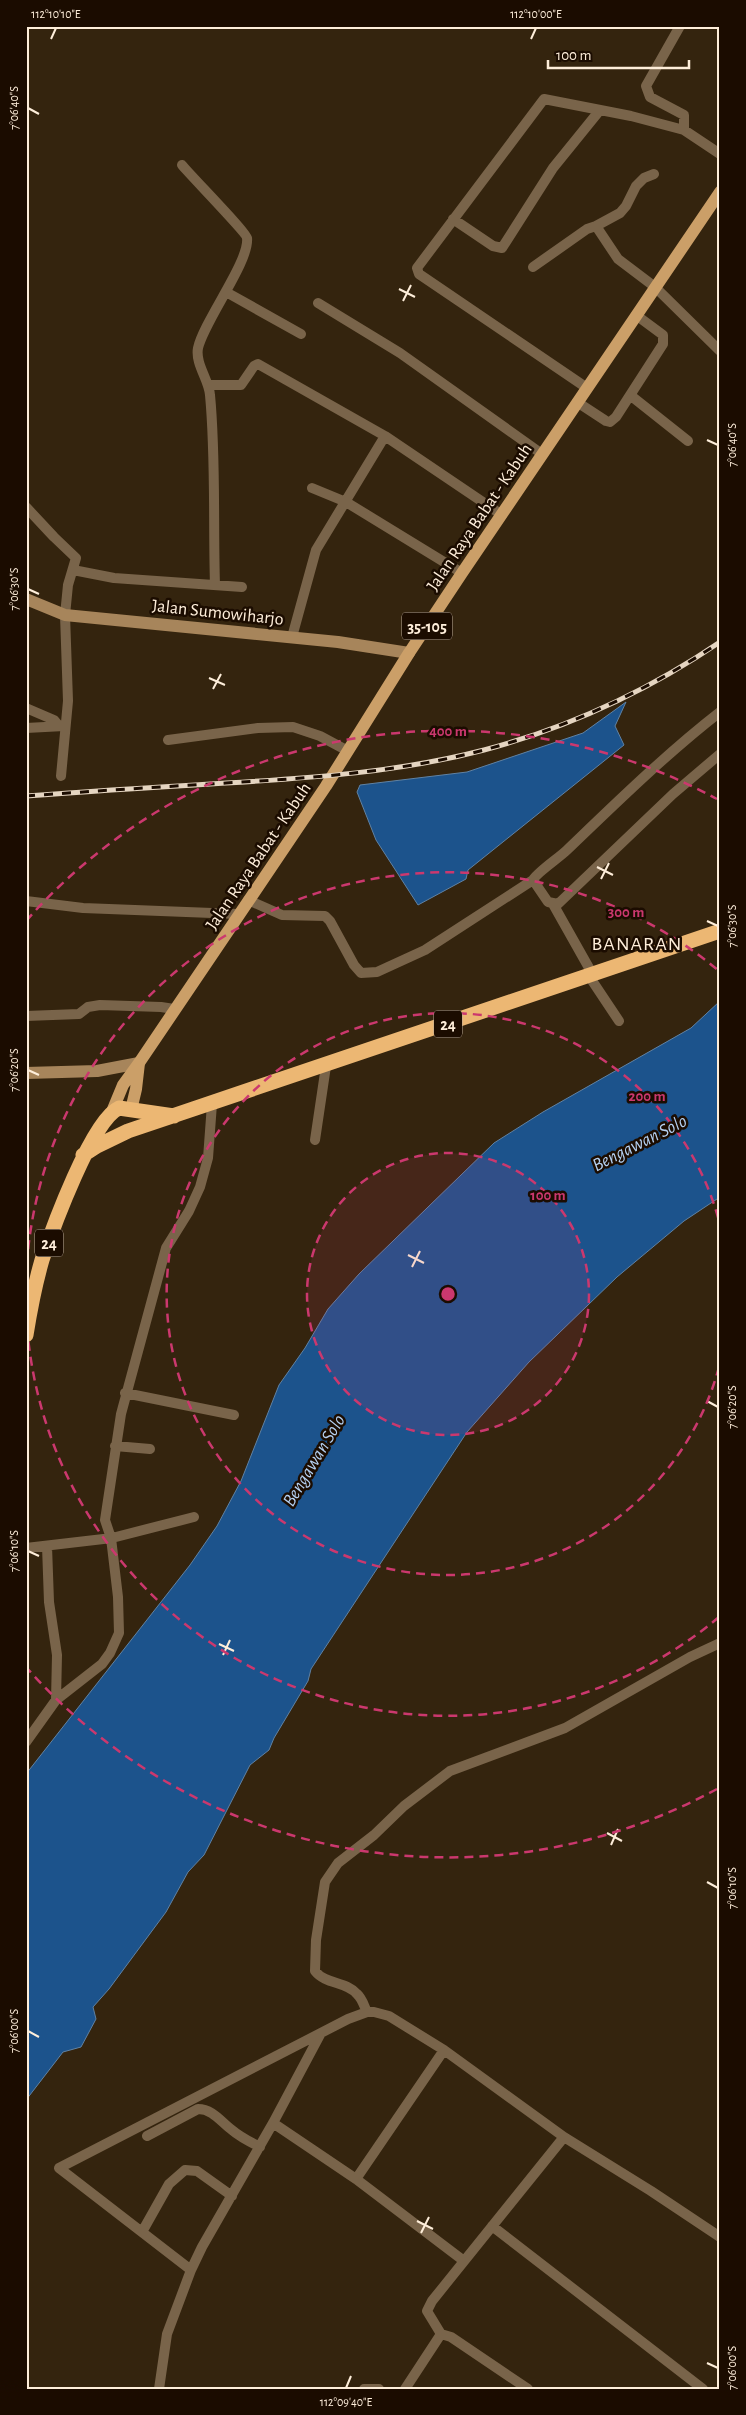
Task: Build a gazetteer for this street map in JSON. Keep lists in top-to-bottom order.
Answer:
{
  "streets": {
    "highway": ["24"],
    "main road": ["Jalan Raya Babat - Kabuh", "35-105"],
    "street": ["Jalan Sumowiharjo"]
  },
  "crossings": [
    ["Jalan Raya Babat - Kabuh", "Jalan Sumowiharjo"],
    ["Jalan Raya Babat - Kabuh", "35-105"],
    ["35-105", "24"]
  ],
  "districts": ["BANARAN"],
  "water": ["Bengawan Solo"],
  "scale_bar": "100 m",
  "coordinates": [
    "112°10'10\"E",
    "112°10'00\"E",
    "7°06'40\"S",
    "7°06'30\"S",
    "7°06'20\"S",
    "7°06'10\"S",
    "7°06'00\"S",
    "112°09'40\"E"
  ],
  "rings": [
    "400 m",
    "300 m",
    "200 m",
    "100 m"
  ]
}
